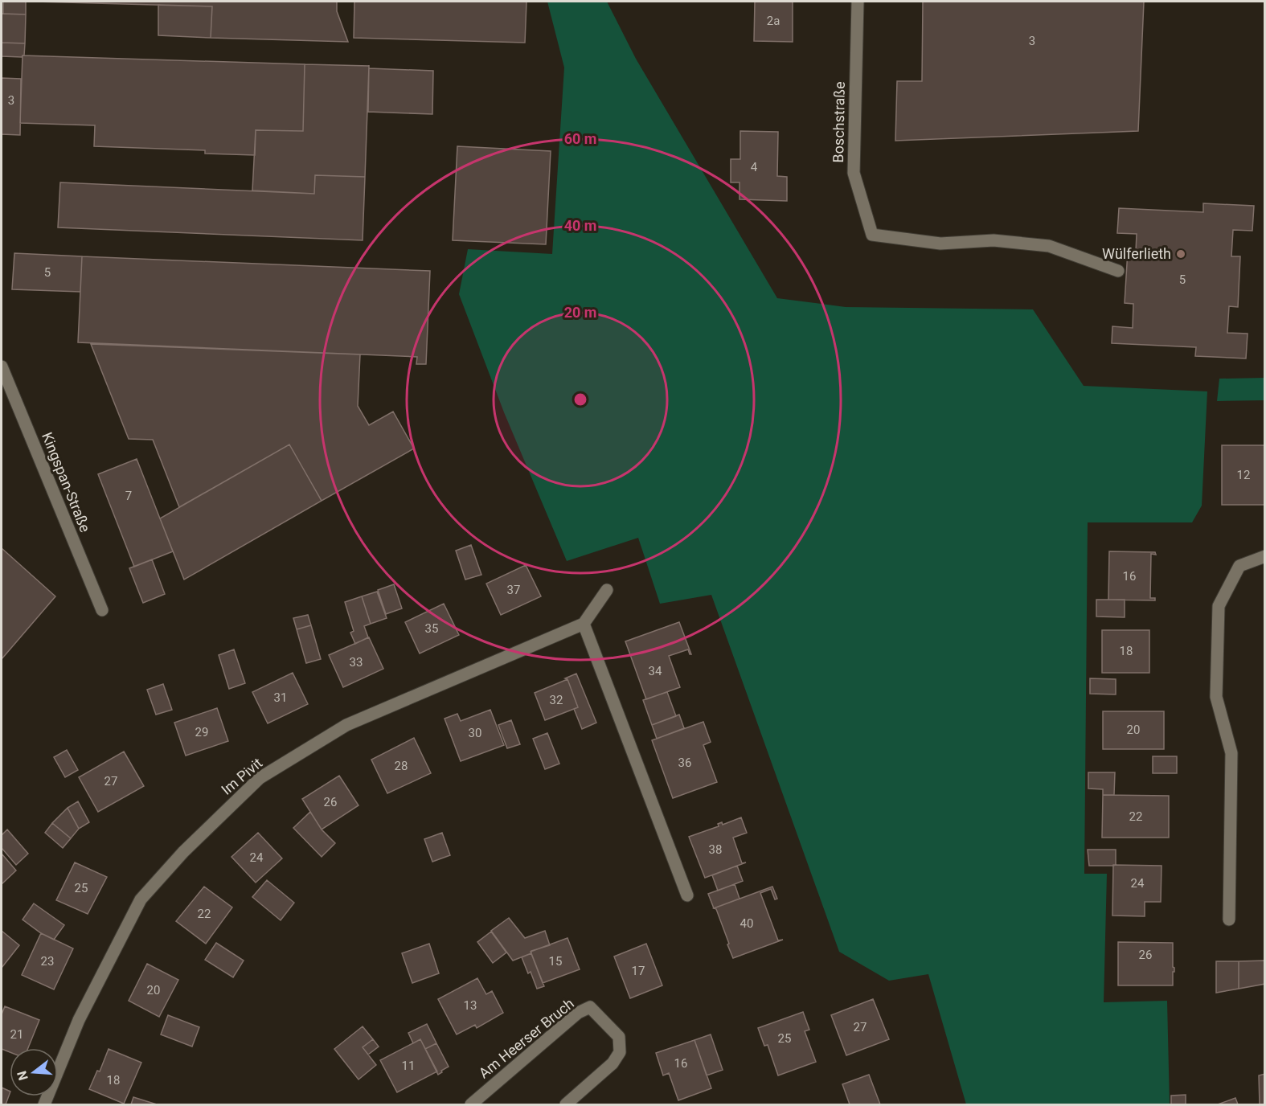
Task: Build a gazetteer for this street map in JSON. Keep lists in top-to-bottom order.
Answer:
{
  "streets": {
    "street": [
      "Boschstraße",
      "Kingspan-Straße",
      "Im Pivit",
      "Am Heerser Bruch"
    ]
  },
  "places": ["Wülferlieth"],
  "house_numbers": [
    "2a",
    "3",
    "3",
    "4",
    "5",
    "5",
    "12",
    "7",
    "16",
    "37",
    "35",
    "18",
    "33",
    "34",
    "31",
    "32",
    "20",
    "29",
    "30",
    "36",
    "28",
    "27",
    "26",
    "22",
    "38",
    "24",
    "24",
    "25",
    "22",
    "40",
    "26",
    "23",
    "15",
    "17",
    "20",
    "13",
    "27",
    "21",
    "25",
    "16",
    "11",
    "18"
  ],
  "north": "left",
  "rings": ["60 m", "40 m", "20 m"]
}
